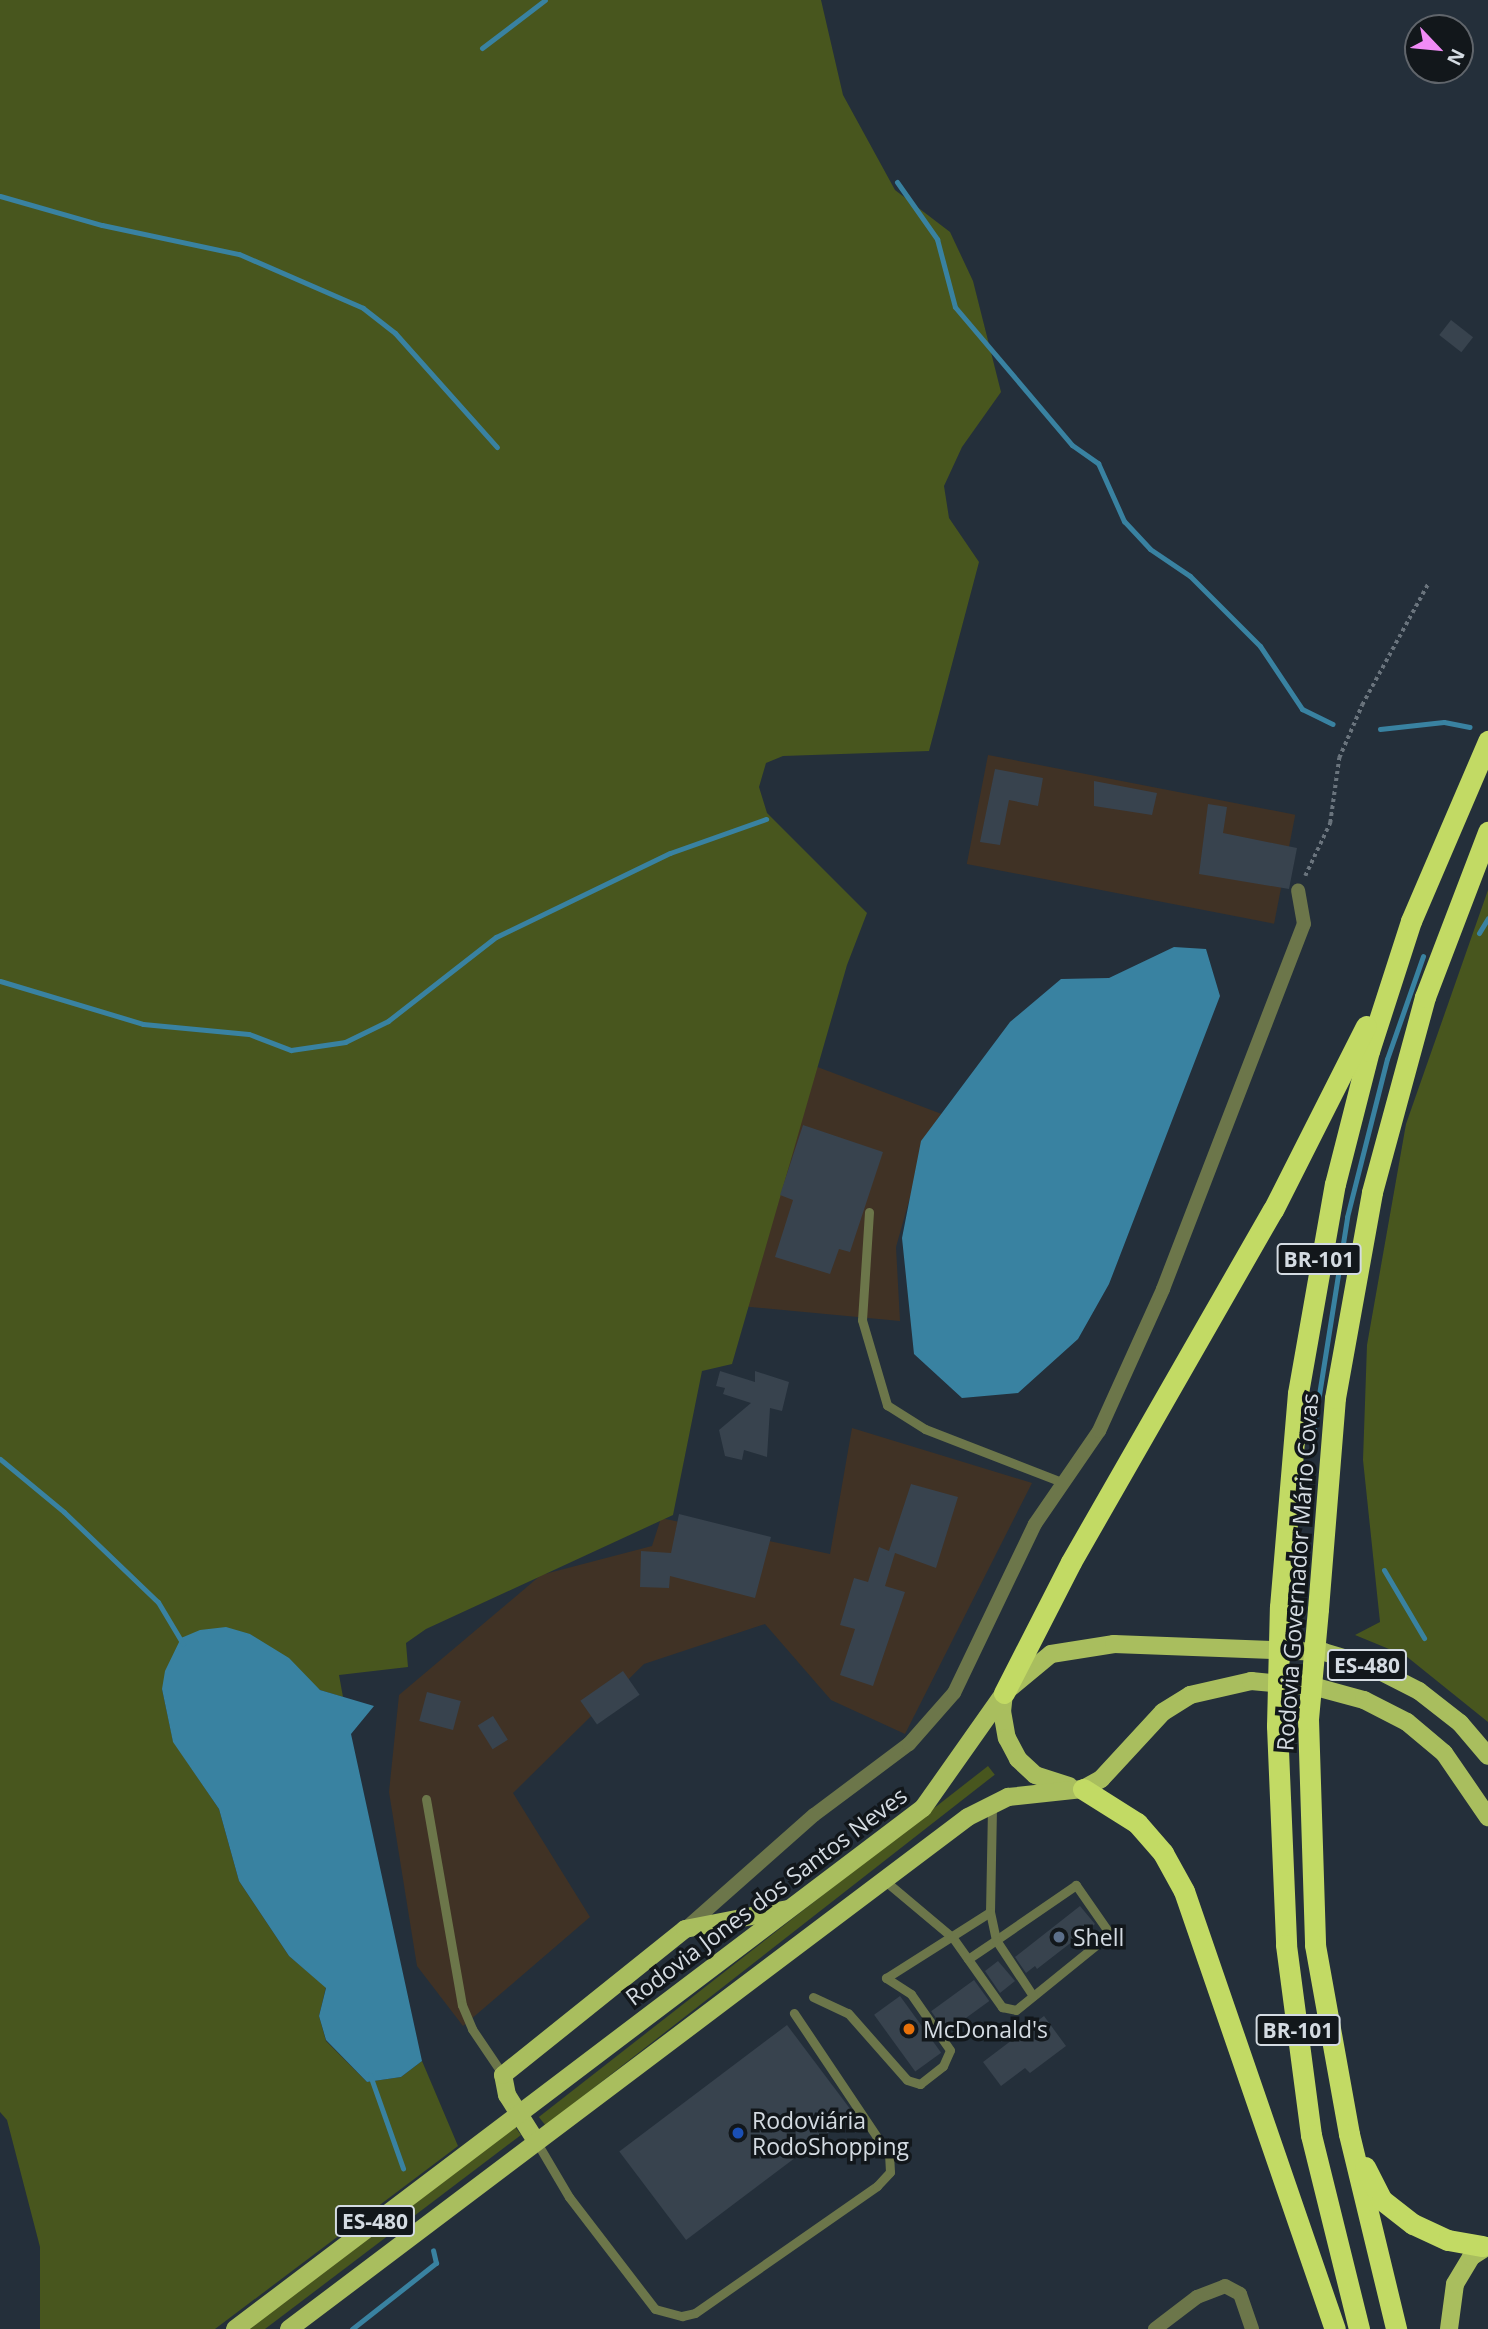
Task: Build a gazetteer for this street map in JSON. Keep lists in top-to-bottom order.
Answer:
{
  "streets": {
    "highway": ["BR-101", "Rodovia Governador Mário Covas"],
    "main road": ["ES-480", "Rodovia Jones dos Santos Neves"]
  },
  "places": ["Shell", "McDonald's", "Rodoviária RodoShopping"],
  "north": "bottom right"
}
